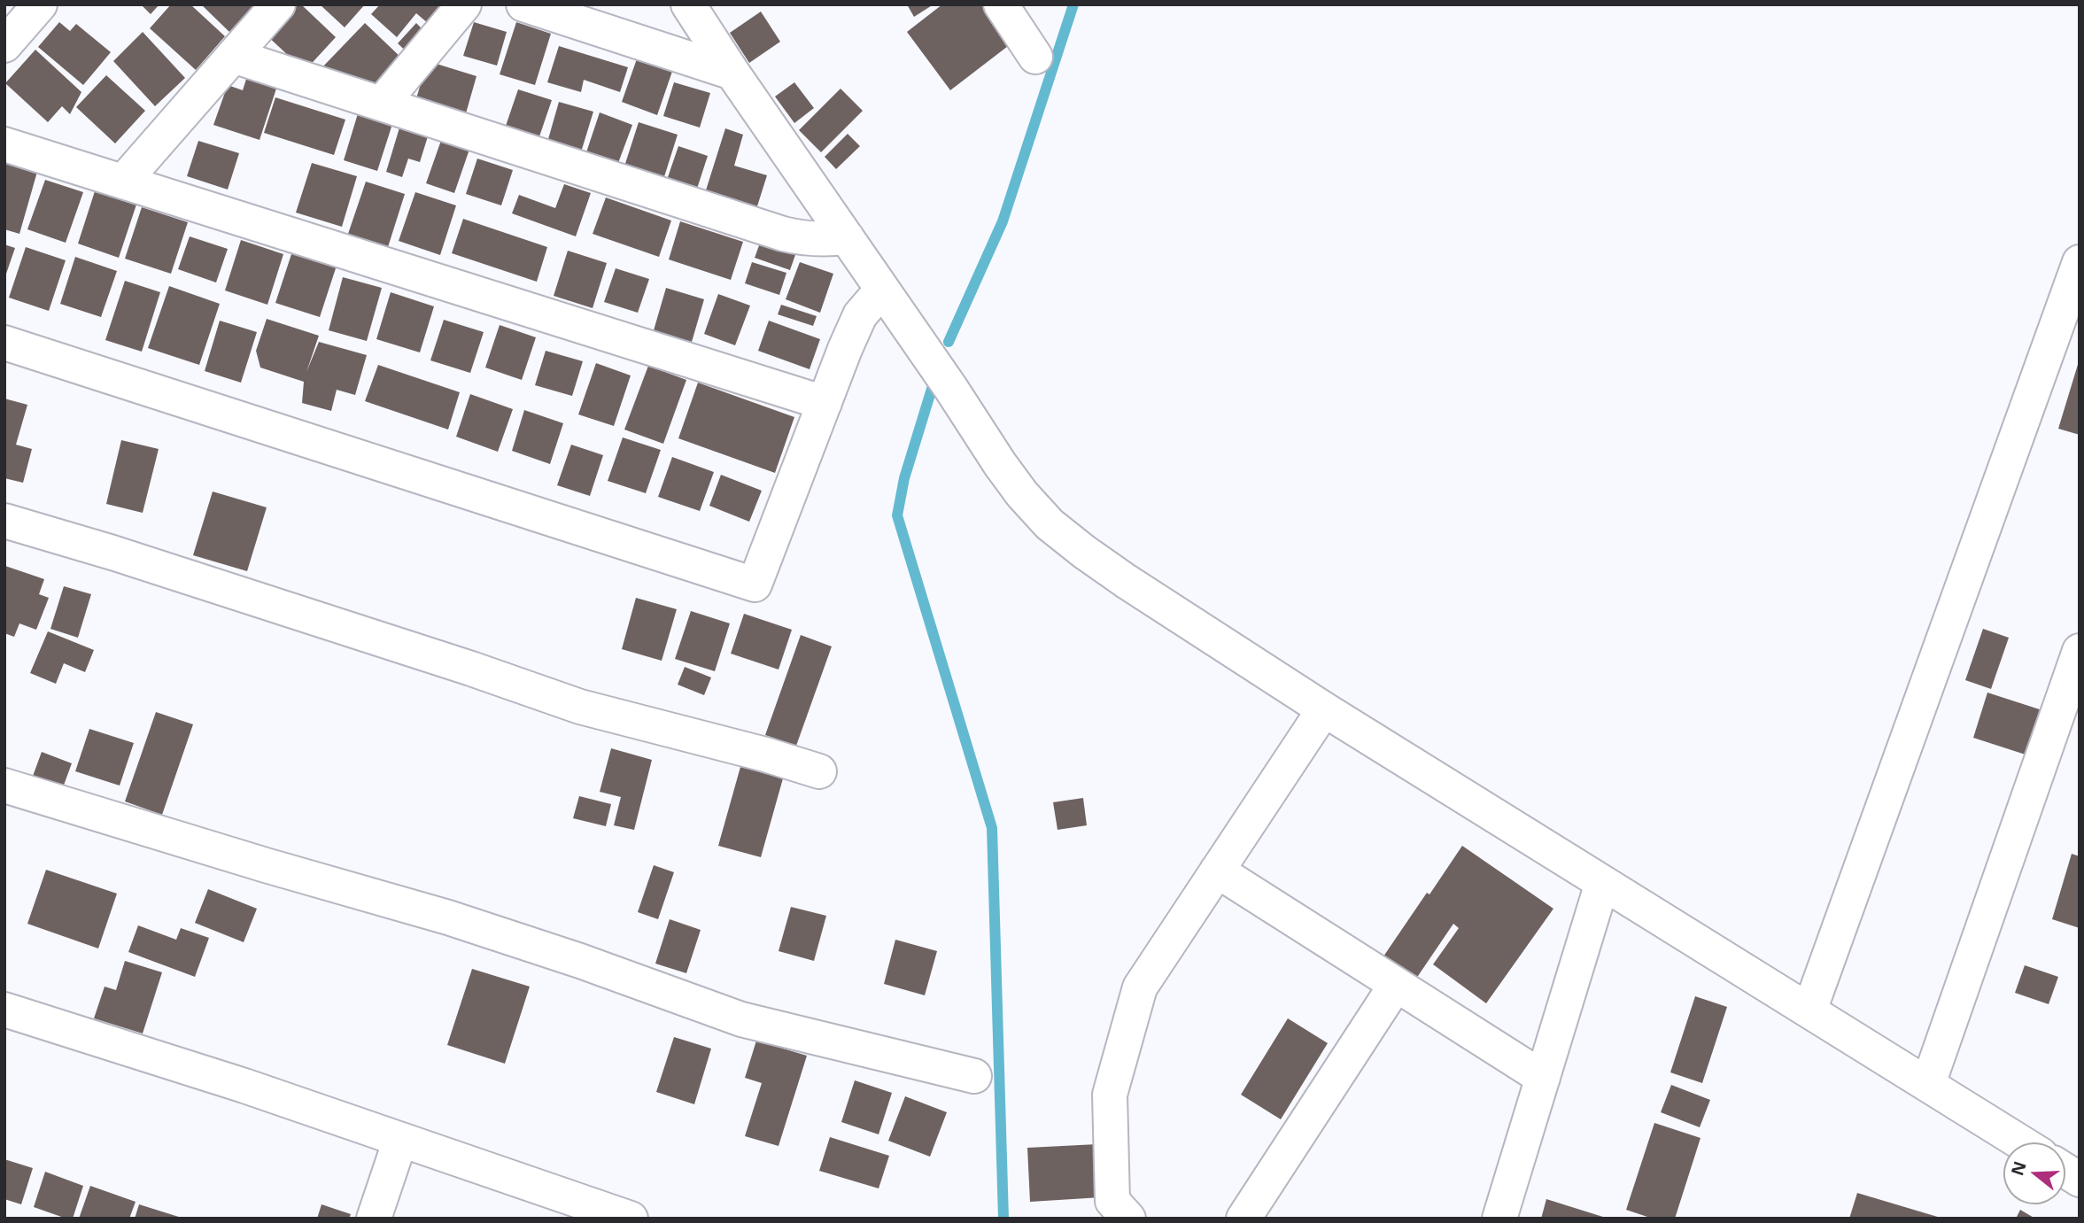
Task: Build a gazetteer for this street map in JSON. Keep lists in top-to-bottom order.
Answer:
{
  "north": "left"
}
